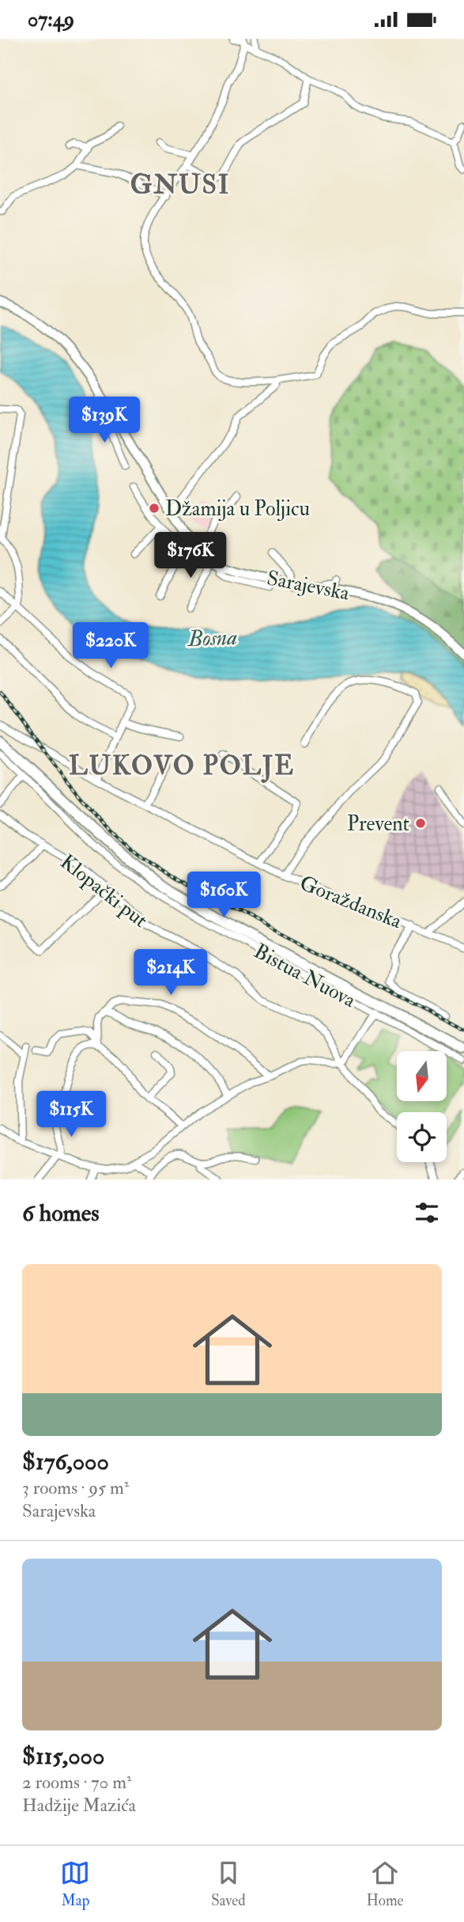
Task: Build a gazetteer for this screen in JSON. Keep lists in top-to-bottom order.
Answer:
{
  "streets": {
    "main road": ["Sarajevska"],
    "street": ["Klopački put", "Goraždanska", "Bistua Nuova"]
  },
  "districts": ["GNUSI", "LUKOVO POLJE"],
  "water": ["Bosna"],
  "places": ["Džamija u Poljicu", "Prevent"],
  "north": "bottom",
  "page": {
    "status": "07:49",
    "price": [
      "$139K",
      "$176K",
      "$220K",
      "$160K",
      "$214K",
      "$115K"
    ],
    "heading": "6 homes",
    "list": [
      {
        "name": "$176,000",
        "note": "3 rooms · 95 m² · Sarajevska"
      },
      {
        "name": "$115,000",
        "note": "2 rooms · 70 m² · Hadžije Mazića"
      }
    ],
    "tabs": ["Map", "Saved", "Home"]
  }
}
